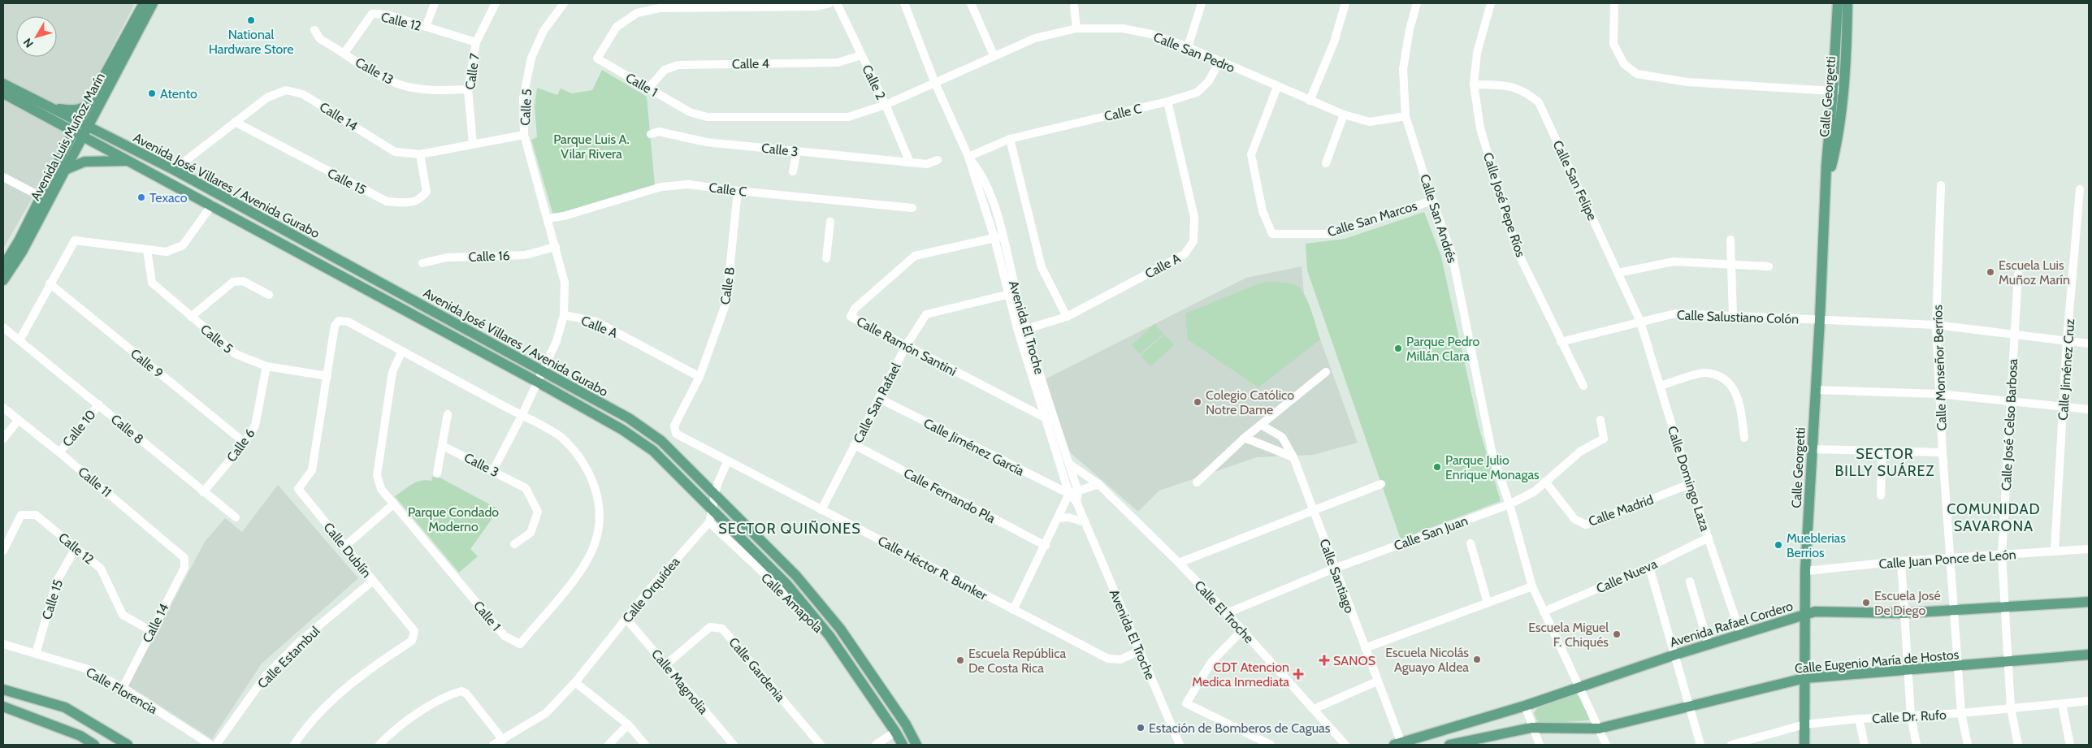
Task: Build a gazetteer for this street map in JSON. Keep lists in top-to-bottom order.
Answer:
{
  "streets": {
    "main road": [
      "Calle Georgetti",
      "Avenida Luis Muñoz Marín",
      "Avenida José Villares / Avenida Gurabo",
      "Avenida Rafael Cordero",
      "Calle Eugenio María de Hostos"
    ],
    "street": [
      "Calle 12",
      "Calle San Pedro",
      "Calle 4",
      "Calle 13",
      "Calle 7",
      "Calle 2",
      "Calle 1",
      "Calle 5",
      "Calle C",
      "Calle 14",
      "Calle 3",
      "Calle San Felipe",
      "Calle 15",
      "Calle José Pepe Ríos",
      "Calle San Marcos",
      "Calle San Andrés",
      "Calle 16",
      "Calle A",
      "Calle B",
      "Calle Salustiano Colón",
      "Avenida El Troche",
      "Calle Ramón Santini",
      "Calle 9",
      "Calle Monseñor Berríos",
      "Calle Jiménez Cruz",
      "Calle San Rafael",
      "Calle José Celso Barbosa",
      "Calle 10",
      "Calle 8",
      "Calle 6",
      "Calle Jiménez García",
      "Calle Domingo Laza",
      "Calle 11",
      "Calle Fernando Pla",
      "Calle Madrid",
      "Calle San Juan",
      "Calle Dublín",
      "Calle Juan Ponce de León",
      "Calle Héctor R. Bunker",
      "Calle Santiago",
      "Calle Nueva",
      "Calle Orquídea",
      "Calle Amapola",
      "Calle El Troche",
      "Calle Estambul",
      "Calle Gardenia",
      "Calle Magnolia",
      "Calle Florencia",
      "Calle Dr. Rufo"
    ]
  },
  "crossings": [
    ["Calle 12", "Calle 13"],
    ["Calle 12", "Calle 7"],
    ["Calle 12", "Calle 14"],
    ["Calle 12", "Calle 15"],
    ["Calle San Pedro", "Calle 1"],
    ["Calle San Pedro", "Calle C"],
    ["Calle San Pedro", "Calle San Marcos"],
    ["Calle San Pedro", "Calle San Andrés"],
    ["Calle San Pedro", "Avenida El Troche"],
    ["Calle 4", "Calle 2"],
    ["Calle 4", "Calle 1"],
    ["Calle 13", "Calle 7"],
    ["Calle 7", "Calle 14"],
    ["Calle 2", "Calle 1"],
    ["Calle 2", "Calle 3"],
    ["Calle 1", "Avenida El Troche"],
    ["Calle 1", "Calle Dublín"],
    ["Calle Georgetti", "Calle Salustiano Colón"],
    ["Calle Georgetti", "Calle Juan Ponce de León"],
    ["Calle Georgetti", "Avenida Rafael Cordero"],
    ["Calle Georgetti", "Calle Eugenio María de Hostos"],
    ["Calle Georgetti", "Calle Dr. Rufo"],
    ["Calle 5", "Calle C"],
    ["Calle 5", "Calle 14"],
    ["Calle 5", "Calle A"],
    ["Calle 5", "Calle 6"],
    ["Calle 5", "Calle Dublín"],
    ["Calle C", "Calle A"],
    ["Calle C", "Calle B"],
    ["Calle C", "Avenida El Troche"],
    ["Calle 14", "Calle 15"],
    ["Calle 14", "Avenida José Villares / Avenida Gurabo"],
    ["Calle 14", "Calle 11"],
    ["Calle 14", "Calle Florencia"],
    ["Avenida Luis Muñoz Marín", "Avenida José Villares / Avenida Gurabo"],
    ["Calle San Felipe", "Calle José Pepe Ríos"],
    ["Calle San Felipe", "Calle Salustiano Colón"],
    ["Calle San Felipe", "Calle Domingo Laza"],
    ["Calle 15", "Calle Florencia"],
    ["Avenida José Villares / Avenida Gurabo", "Calle Amapola"],
    ["Calle José Pepe Ríos", "Calle Salustiano Colón"],
    ["Calle San Marcos", "Calle San Andrés"],
    ["Calle San Andrés", "Calle San Juan"],
    ["Calle San Andrés", "Calle Nueva"],
    ["Calle San Andrés", "Avenida Rafael Cordero"],
    ["Calle San Andrés", "Calle Eugenio María de Hostos"],
    ["Calle 16", "Calle A"],
    ["Calle A", "Calle B"],
    ["Calle A", "Avenida El Troche"],
    ["Calle A", "Calle Héctor R. Bunker"],
    ["Calle B", "Calle Héctor R. Bunker"],
    ["Calle Salustiano Colón", "Calle Monseñor Berríos"],
    ["Calle Salustiano Colón", "Calle Jiménez Cruz"],
    ["Calle Salustiano Colón", "Calle José Celso Barbosa"],
    ["Calle Salustiano Colón", "Calle Domingo Laza"],
    ["Avenida El Troche", "Calle Ramón Santini"],
    ["Avenida El Troche", "Calle San Rafael"],
    ["Avenida El Troche", "Calle Jiménez García"],
    ["Avenida El Troche", "Calle Héctor R. Bunker"],
    ["Avenida El Troche", "Calle El Troche"],
    ["Calle Ramón Santini", "Calle San Rafael"],
    ["Calle 9", "Calle 6"],
    ["Calle Monseñor Berríos", "Calle Juan Ponce de León"],
    ["Calle Monseñor Berríos", "Avenida Rafael Cordero"],
    ["Calle Monseñor Berríos", "Calle Eugenio María de Hostos"],
    ["Calle Monseñor Berríos", "Calle Dr. Rufo"],
    ["Calle Jiménez Cruz", "Calle Juan Ponce de León"],
    ["Calle San Rafael", "Calle Jiménez García"],
    ["Calle San Rafael", "Calle Fernando Pla"],
    ["Calle San Rafael", "Calle Héctor R. Bunker"],
    ["Calle José Celso Barbosa", "Calle Juan Ponce de León"],
    ["Calle José Celso Barbosa", "Avenida Rafael Cordero"],
    ["Calle José Celso Barbosa", "Calle Eugenio María de Hostos"],
    ["Calle José Celso Barbosa", "Calle Dr. Rufo"],
    ["Calle 10", "Calle 8"],
    ["Calle 10", "Calle 11"],
    ["Calle 8", "Calle 6"],
    ["Calle Domingo Laza", "Calle Madrid"],
    ["Calle Domingo Laza", "Calle Nueva"],
    ["Calle Domingo Laza", "Avenida Rafael Cordero"],
    ["Calle Madrid", "Calle San Juan"],
    ["Calle San Juan", "Calle Santiago"],
    ["Calle San Juan", "Calle El Troche"],
    ["Calle Dublín", "Calle Estambul"],
    ["Calle Santiago", "Avenida Rafael Cordero"],
    ["Calle Orquídea", "Calle Amapola"],
    ["Calle Orquídea", "Calle Magnolia"],
    ["Calle Gardenia", "Calle Magnolia"]
  ],
  "districts": ["SECTOR BILLY SUÁREZ", "COMUNIDAD SAVARONA", "SECTOR QUIÑONES"],
  "parks": ["Parque Luis A. Vilar Rivera", "Parque Condado Moderno"],
  "places": {
    "other": [
      "National Hardware Store",
      "Atento",
      "Texaco",
      "Escuela Luis Muñoz Marín",
      "Parque Pedro Millán Clara",
      "Colegio Católico Notre Dame",
      "Parque Julio Enrique Monagas",
      "Mueblerias Berrios",
      "Escuela José De Diego",
      "Escuela Miguel F. Chiqués",
      "Escuela Nicolás Aguayo Aldea",
      "Escuela República De Costa Rica",
      "Estación de Bomberos de Caguas"
    ],
    "health": ["SANOS", "CDT Atencion Medica Inmediata"]
  },
  "north": "bottom left"
}
